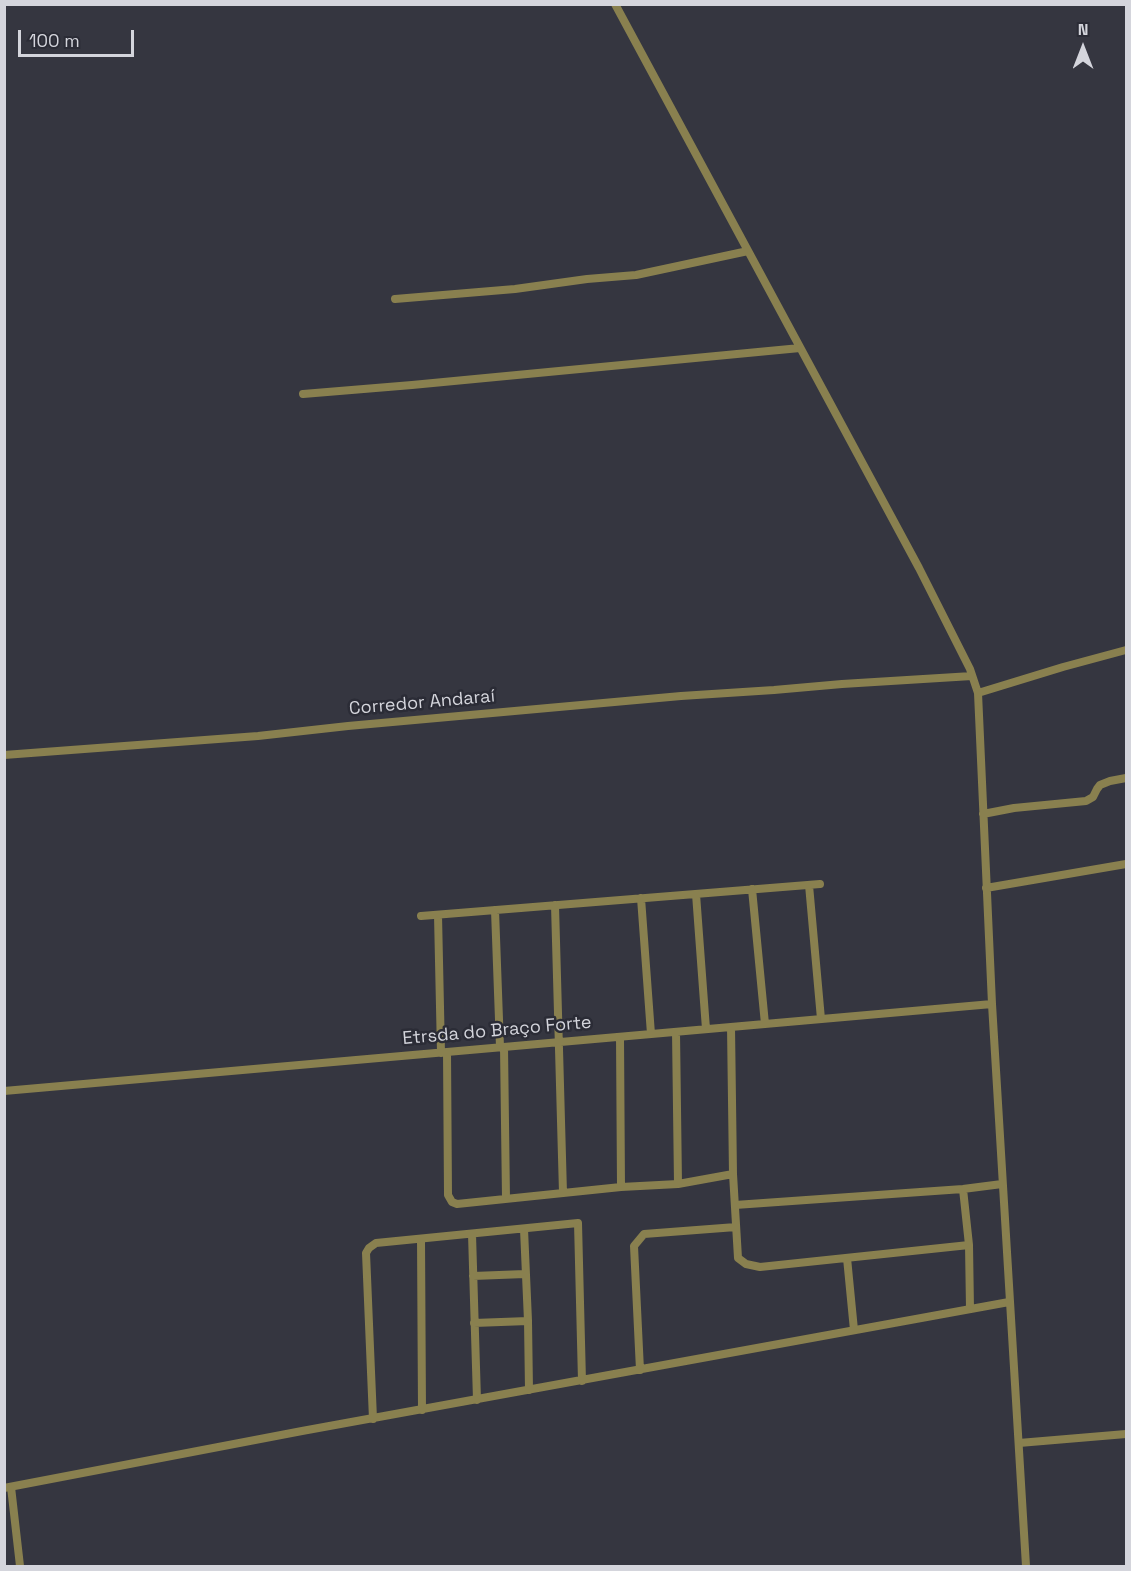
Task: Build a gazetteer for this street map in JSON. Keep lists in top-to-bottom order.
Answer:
{
  "streets": {
    "street": ["Corredor Andaraí", "Etrsda do Braço Forte"]
  },
  "scale_bar": "100 m",
  "north": "top"
}
